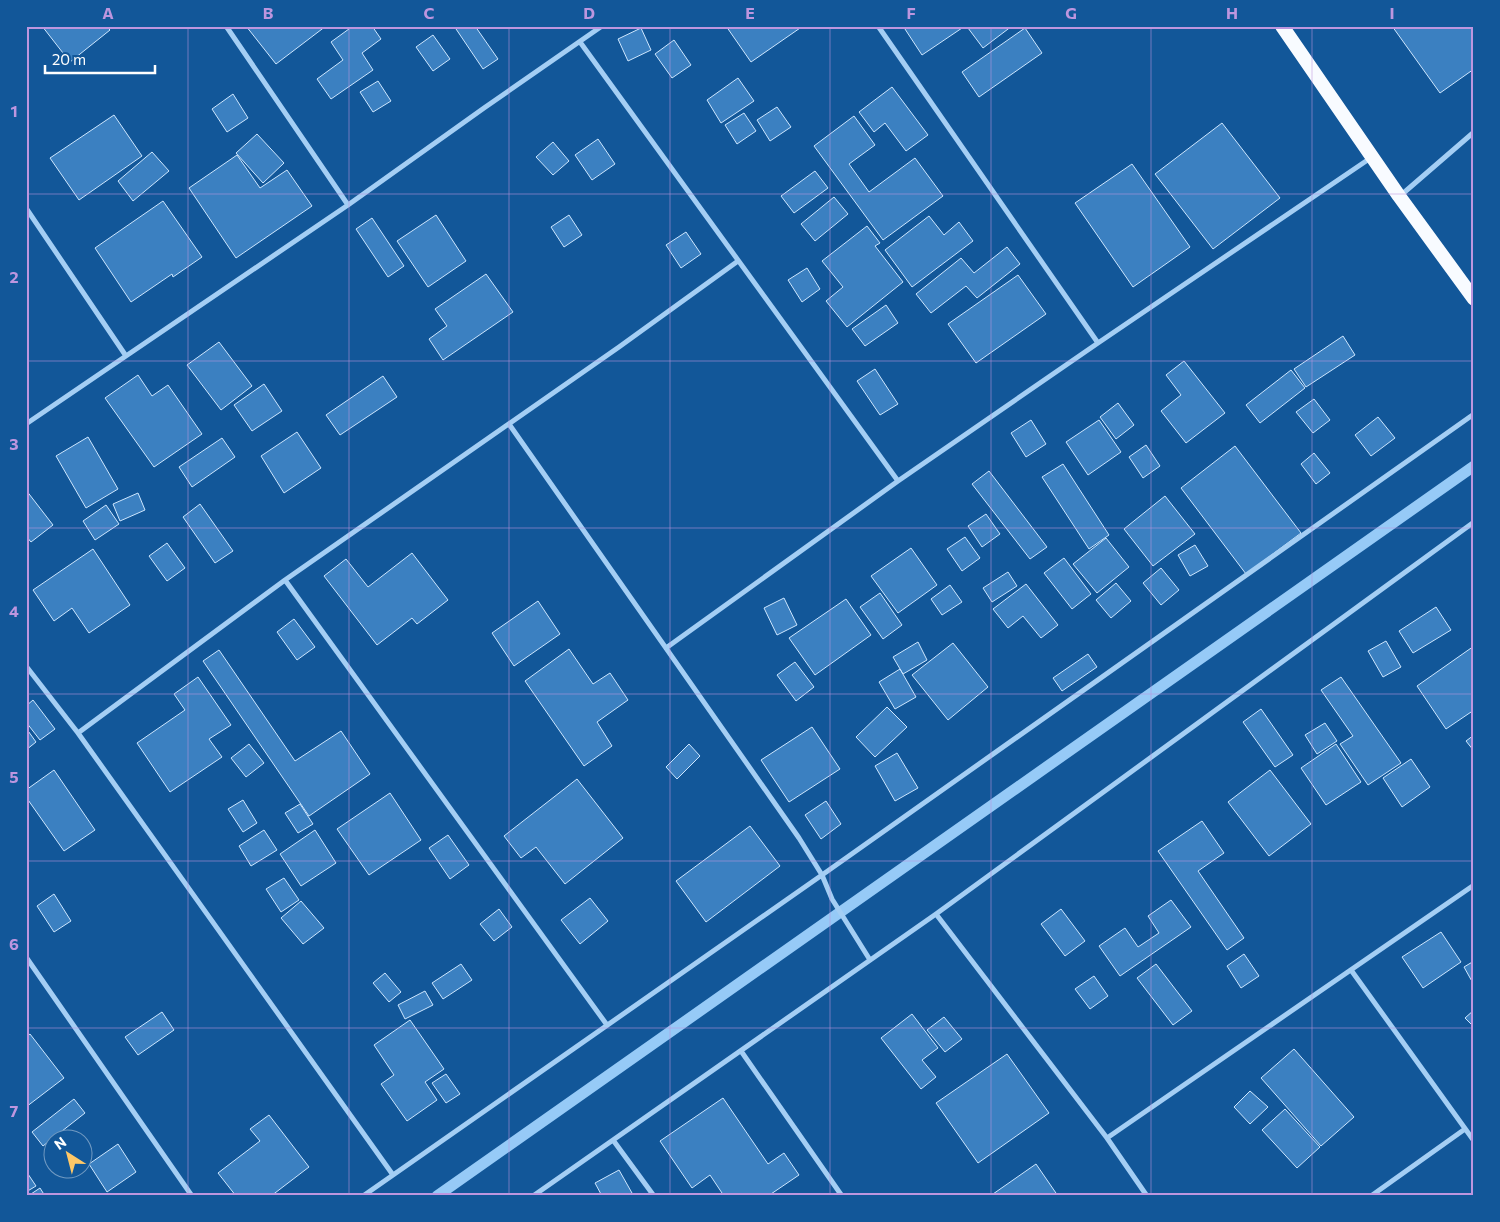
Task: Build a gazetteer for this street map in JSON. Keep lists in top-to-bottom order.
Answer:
{
  "scale_bar": "20 m",
  "north": "top left",
  "grid": {
    "columns": [
      "A",
      "B",
      "C",
      "D",
      "E",
      "F",
      "G",
      "H",
      "I"
    ],
    "rows": [
      "1",
      "2",
      "3",
      "4",
      "5",
      "6",
      "7"
    ]
  }
}
